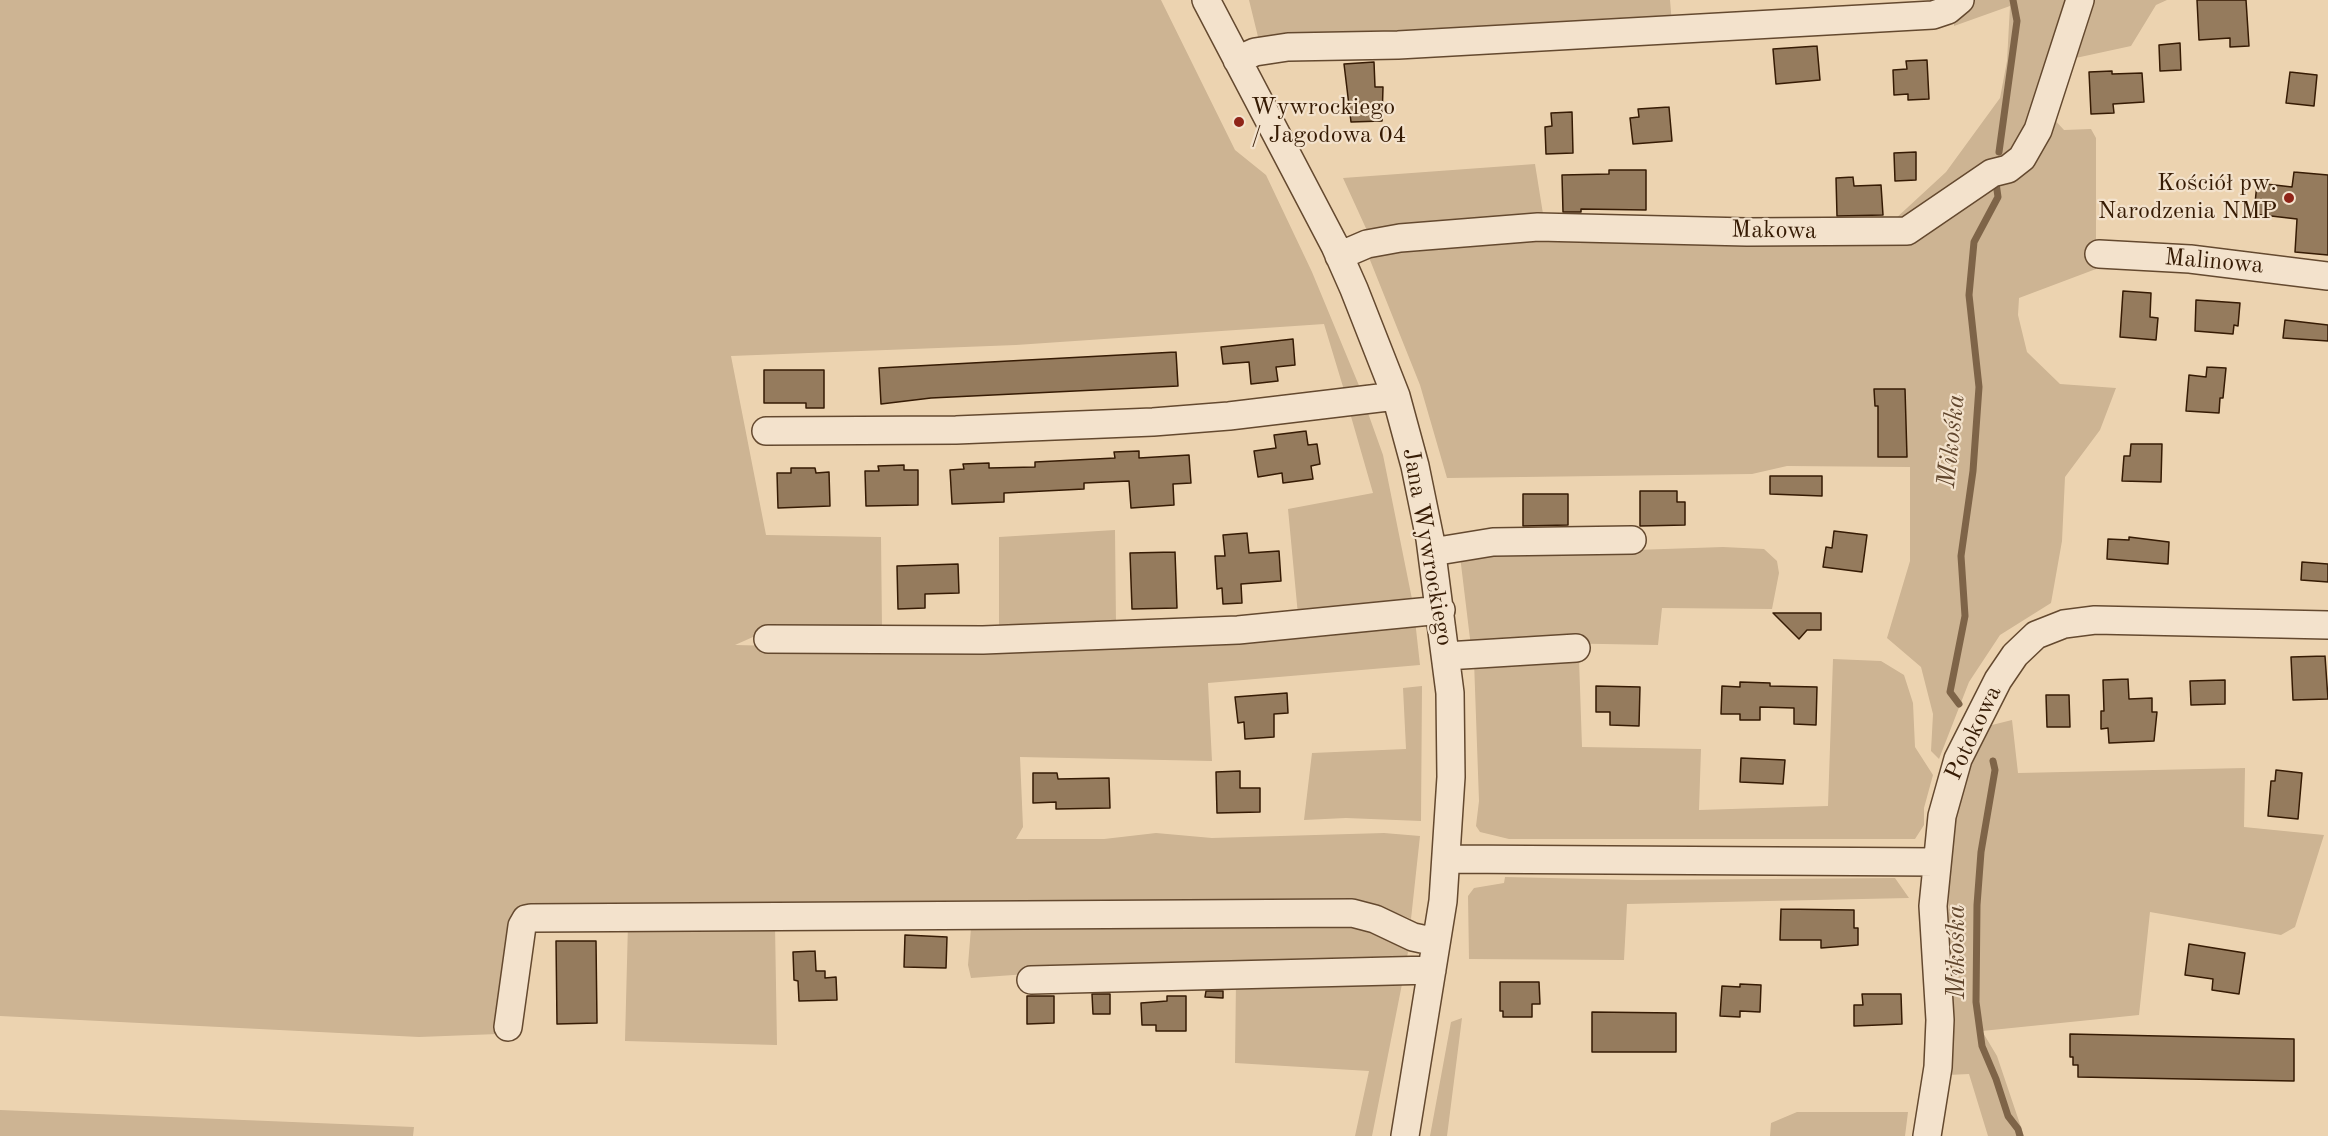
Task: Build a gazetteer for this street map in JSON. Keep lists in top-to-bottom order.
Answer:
{
  "streets": {
    "street": [
      "Makowa",
      "Malinowa",
      "Jana Wywrockiego",
      "Potokowa"
    ]
  },
  "crossings": [
    ["Makowa", "Jana Wywrockiego"]
  ],
  "water": ["Mikośka"],
  "places": ["Wywrockiego / Jagodowa 04", "Kościół pw. Narodzenia NMP"]
}
